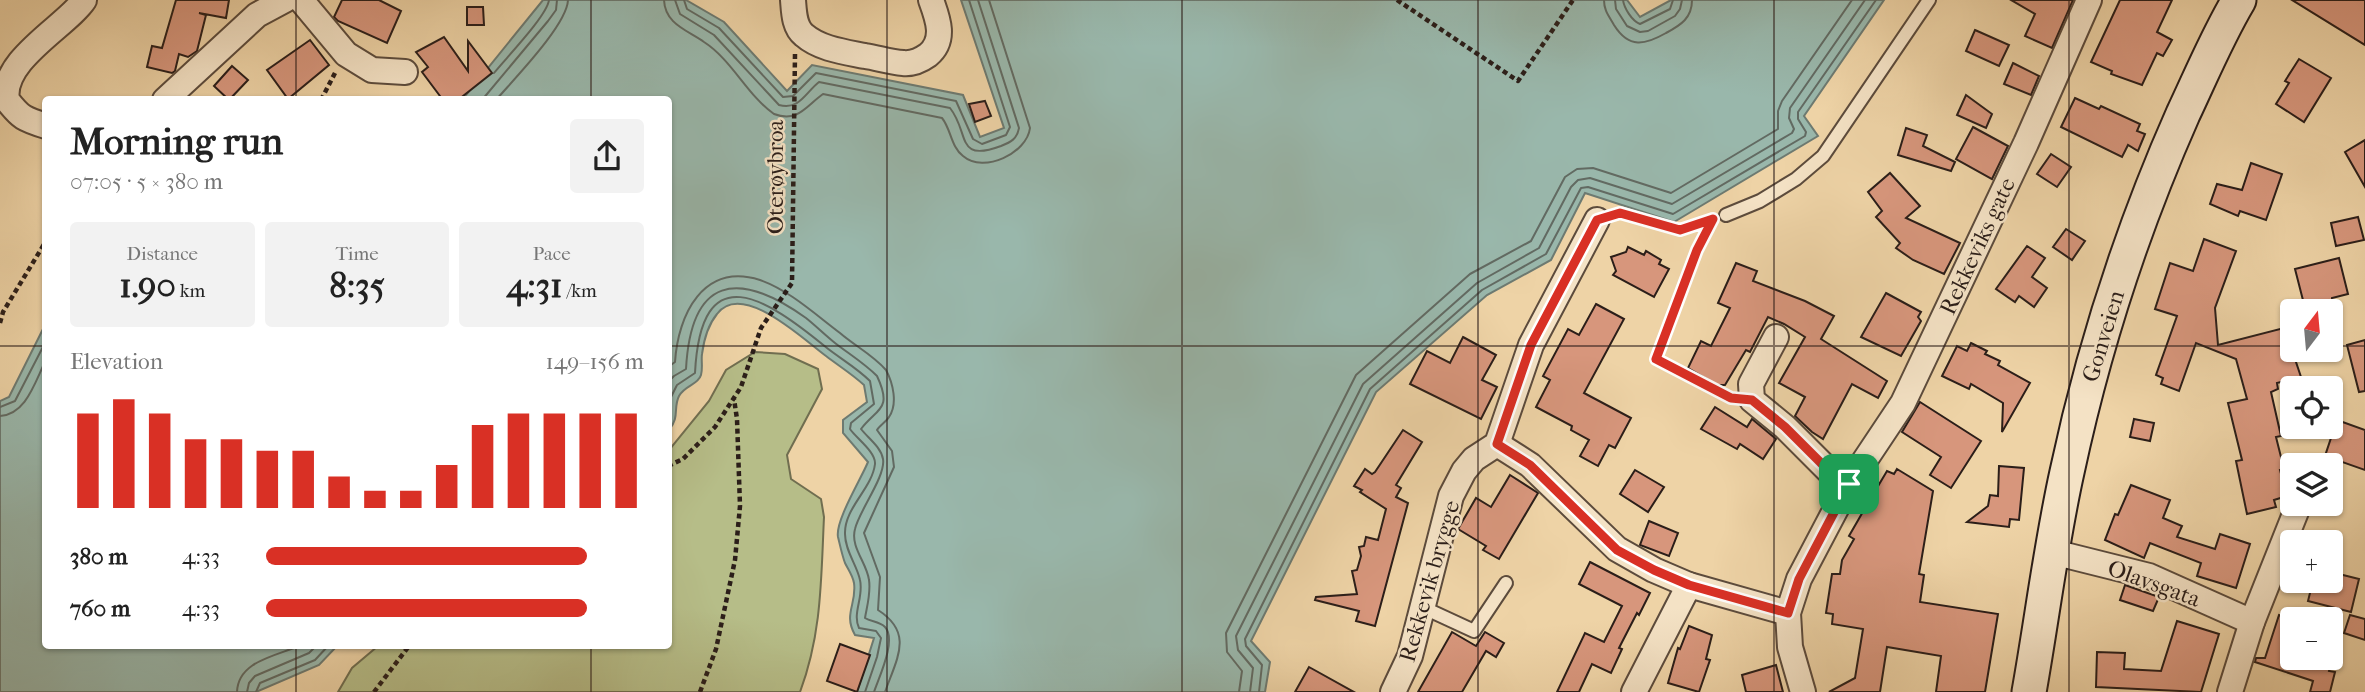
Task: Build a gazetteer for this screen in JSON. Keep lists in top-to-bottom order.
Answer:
{
  "streets": {
    "street": [
      "Rekkeviks gate",
      "Gonveien",
      "Rekkevik brygge",
      "Olavsgata"
    ],
    "path": ["Oterøybroa"]
  },
  "crossings": [
    ["Gonveien", "Olavsgata"]
  ],
  "north": "top",
  "page": {
    "heading": ["Morning run", "07:05 · 5 × 380 m"],
    "stats": [
      ["Distance", "1.90 km"],
      ["Time", "8:35"],
      ["Pace", "4:31 /km"]
    ],
    "map_buttons": ["+", "−"],
    "chart": ["Elevation", "149–156 m"],
    "list": [
      {
        "name": "380 m",
        "note": "4:33"
      },
      {
        "name": "760 m",
        "note": "4:33"
      }
    ]
  }
}
